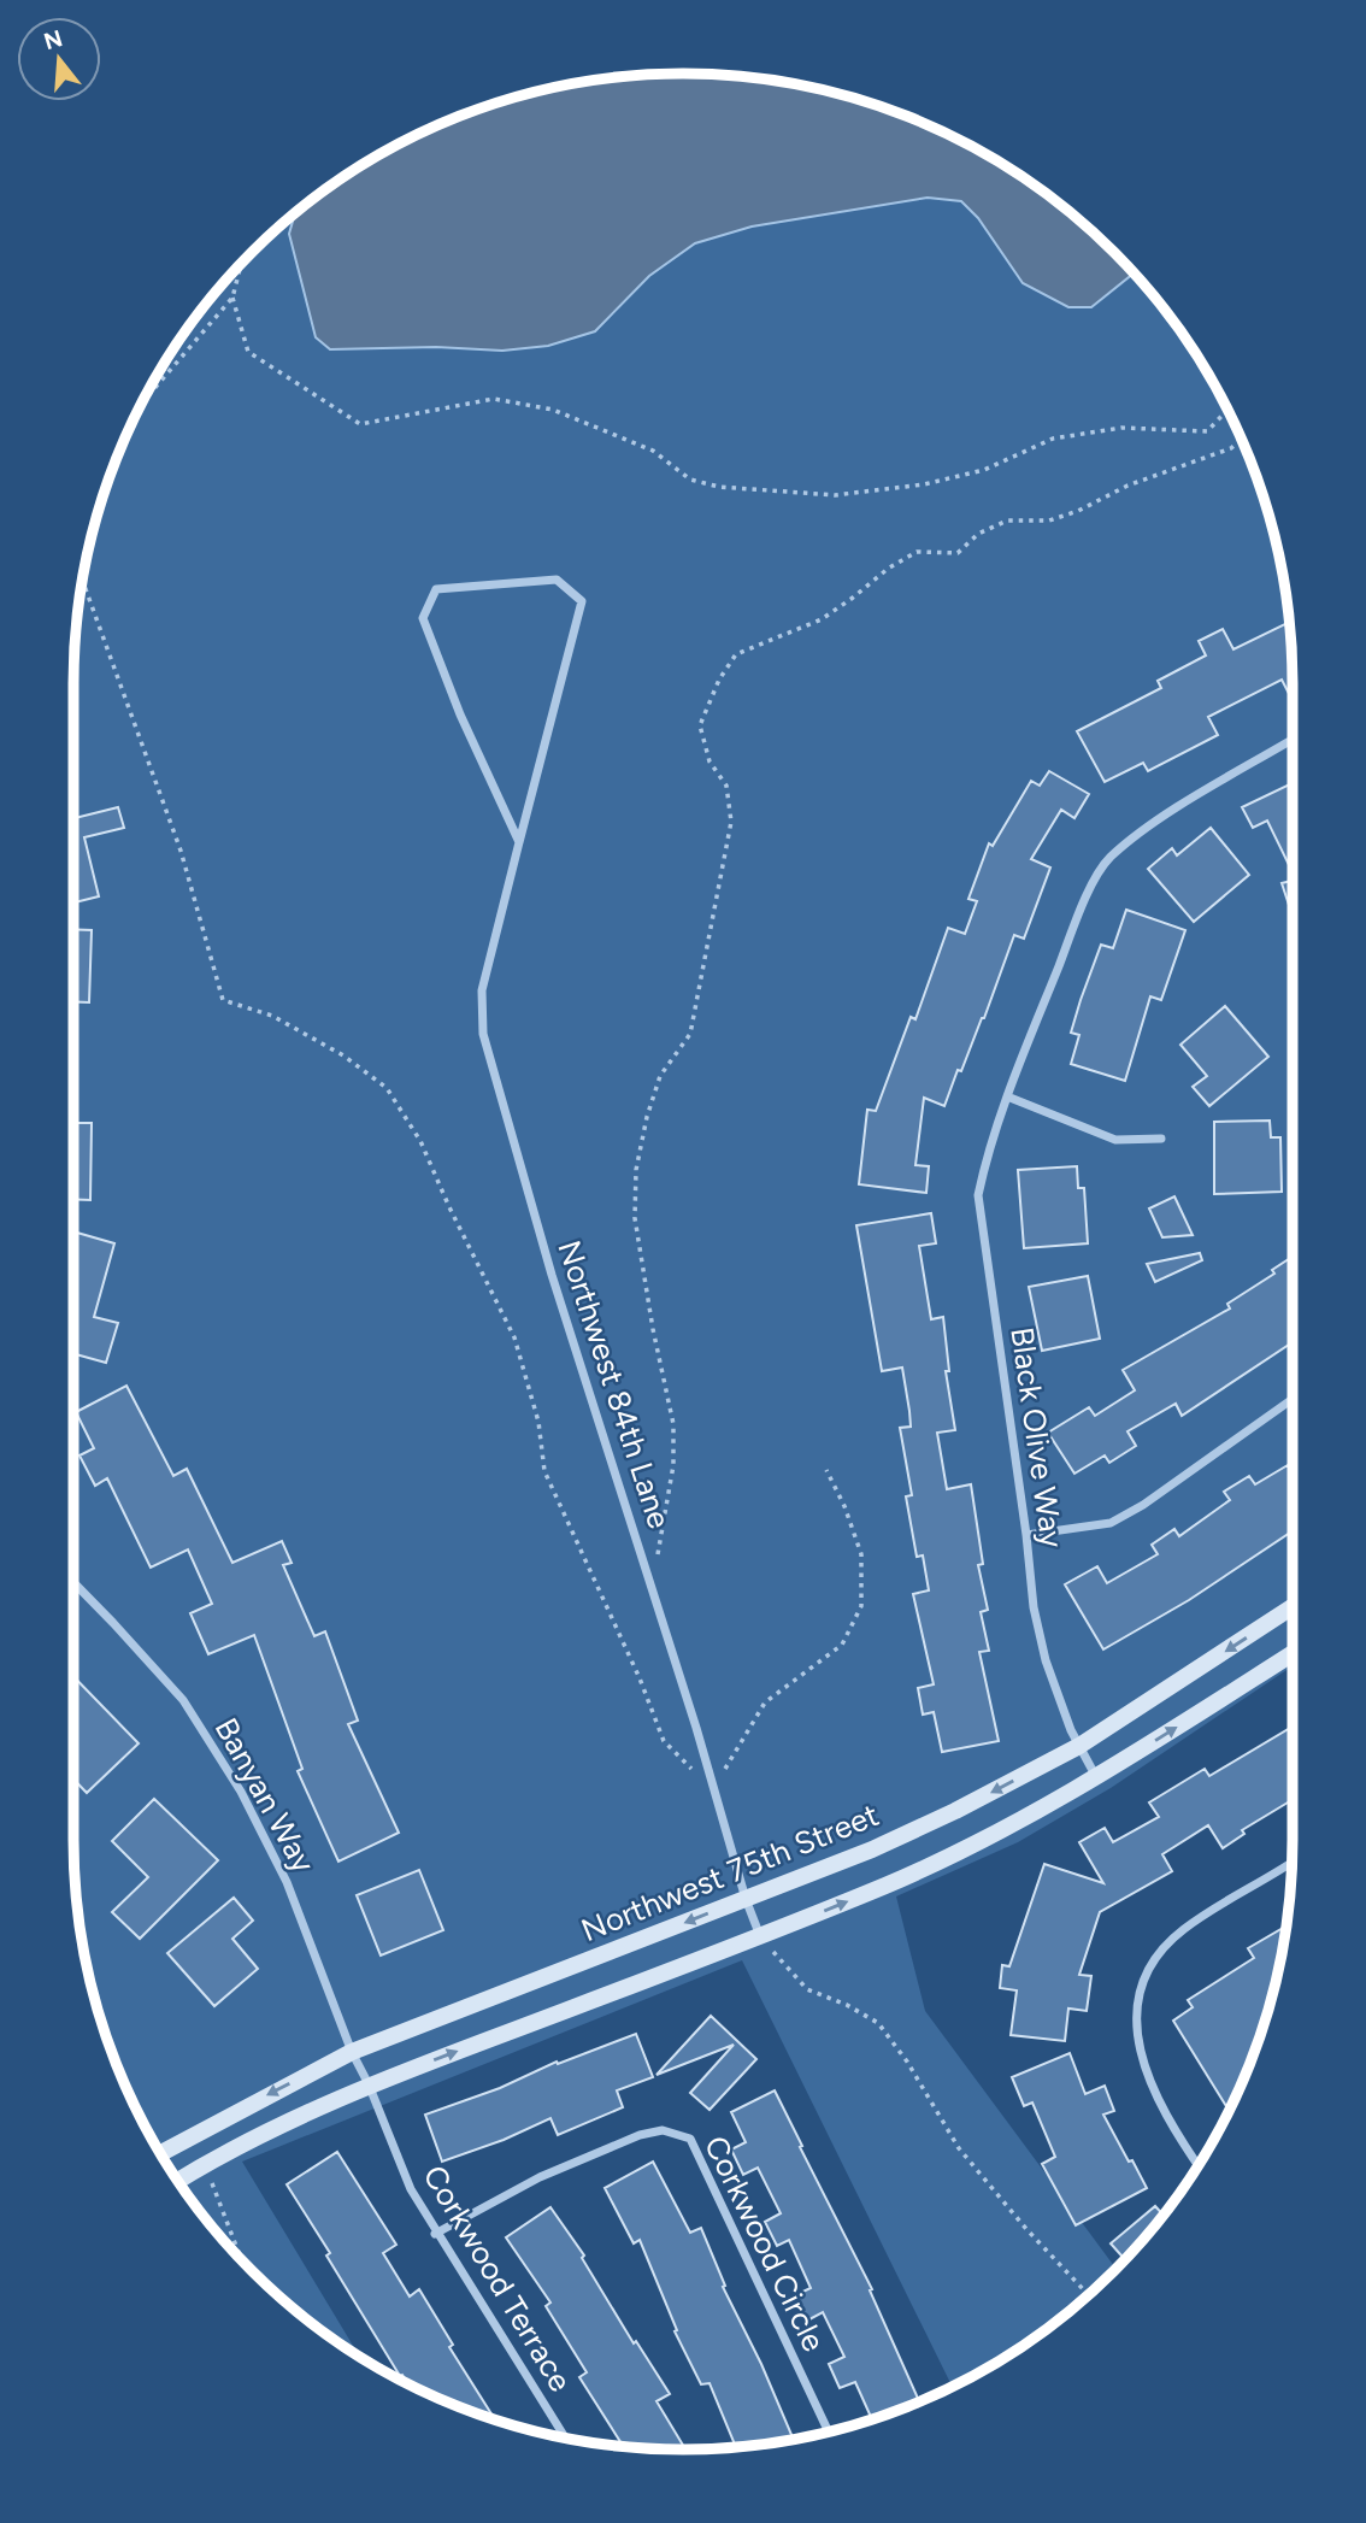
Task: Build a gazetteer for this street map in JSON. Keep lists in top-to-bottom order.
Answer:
{
  "streets": {
    "street": [
      "Northwest 84th Lane",
      "Black Olive Way",
      "Banyan Way",
      "Northwest 75th Street",
      "Corkwood Circle",
      "Corkwood Terrace"
    ]
  },
  "crossings": [
    ["Northwest 84th Lane", "Northwest 75th Street"],
    ["Black Olive Way", "Northwest 75th Street"],
    ["Banyan Way", "Northwest 75th Street"],
    ["Banyan Way", "Corkwood Terrace"],
    ["Corkwood Circle", "Corkwood Terrace"]
  ],
  "north": "top"
}
